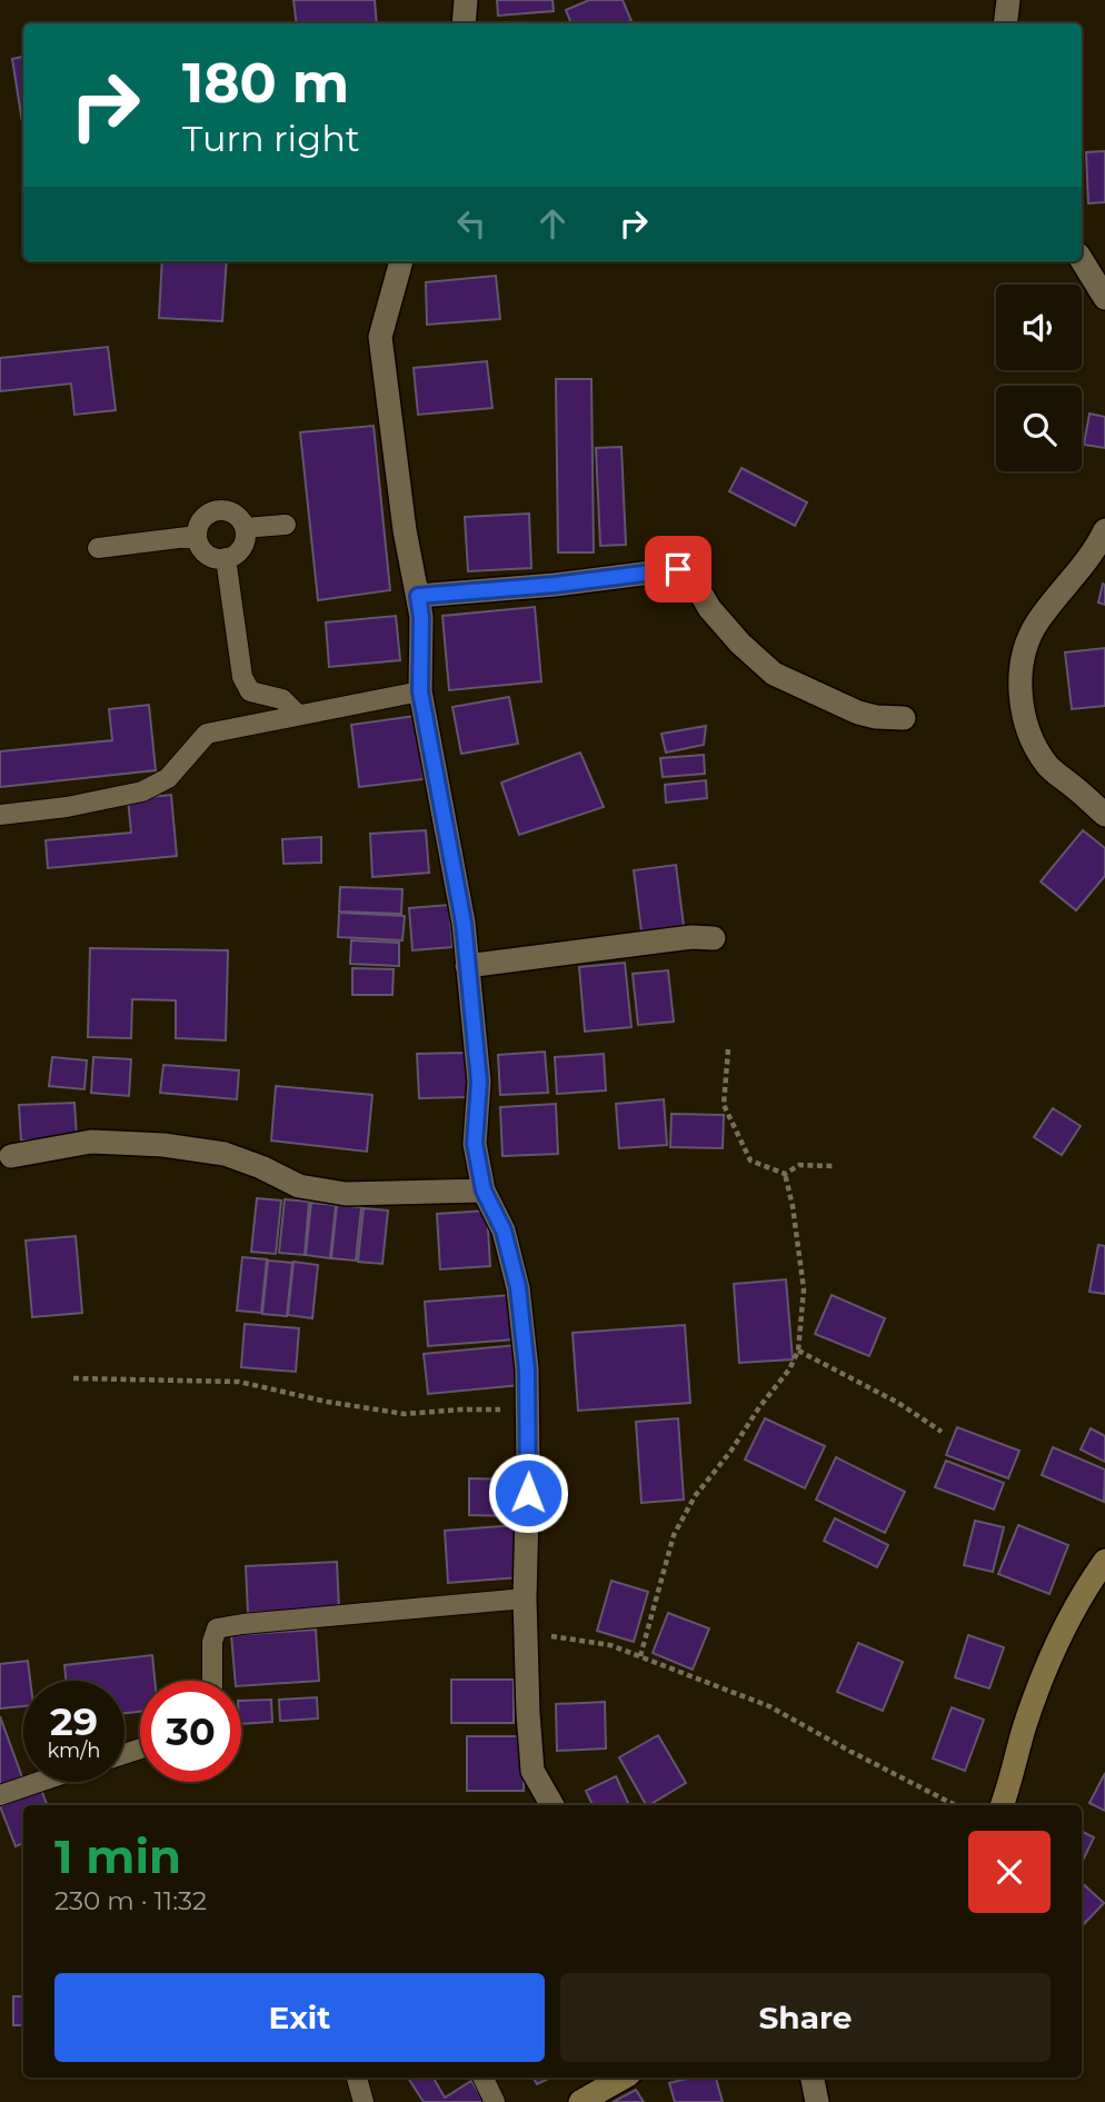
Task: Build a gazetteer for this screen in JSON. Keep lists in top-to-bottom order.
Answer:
{
  "page": {
    "turn": ["180 m", "Turn right"],
    "speed": "29 km/h",
    "limit": "30",
    "heading": ["1 min", "230 m · 11:32"],
    "buttons": ["Exit", "Share"]
  }
}
